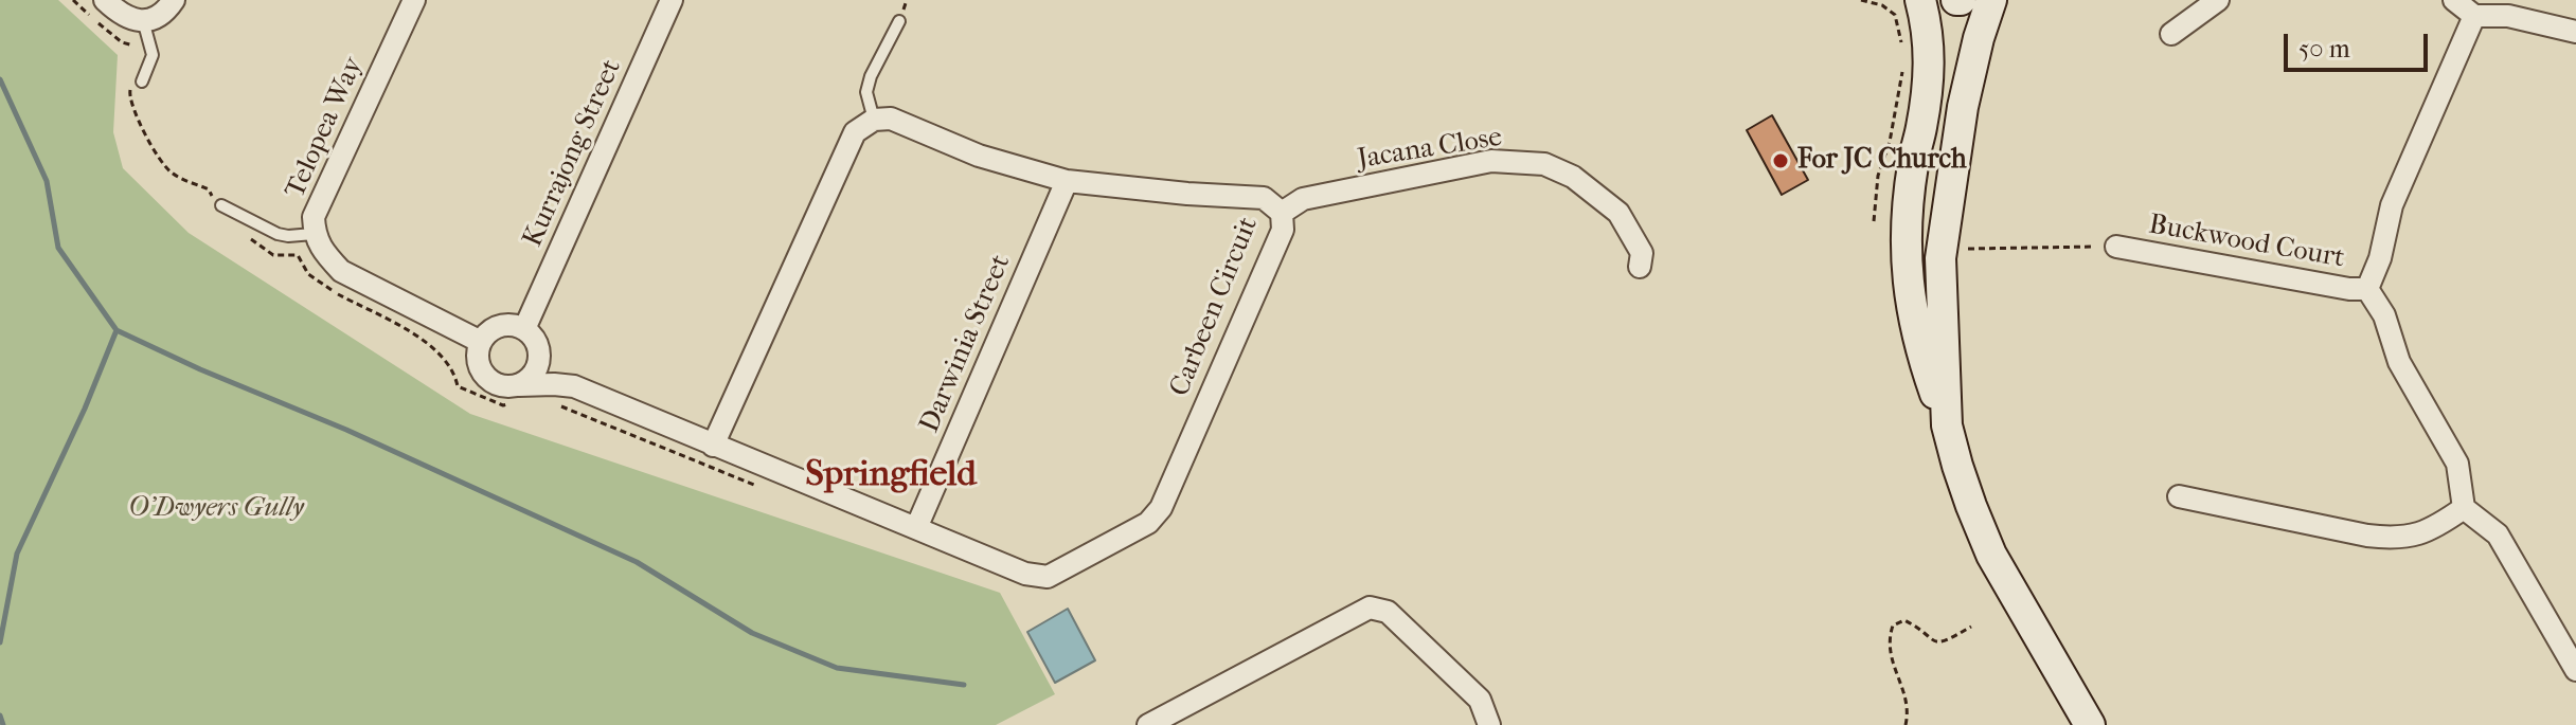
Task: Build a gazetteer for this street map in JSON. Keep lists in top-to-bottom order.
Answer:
{
  "streets": {
    "street": [
      "Telopea Way",
      "Jacana Close",
      "Kurrajong Street",
      "Buckwood Court",
      "Carbeen Circuit",
      "Darwinia Street"
    ]
  },
  "crossings": [
    ["Telopea Way", "Kurrajong Street"],
    ["Telopea Way", "Carbeen Circuit"],
    ["Jacana Close", "Carbeen Circuit"],
    ["Kurrajong Street", "Carbeen Circuit"],
    ["Carbeen Circuit", "Darwinia Street"]
  ],
  "districts": ["Springfield"],
  "parks": ["O'Dwyers Gully"],
  "places": ["For JC Church"],
  "scale_bar": "50 m"
}
